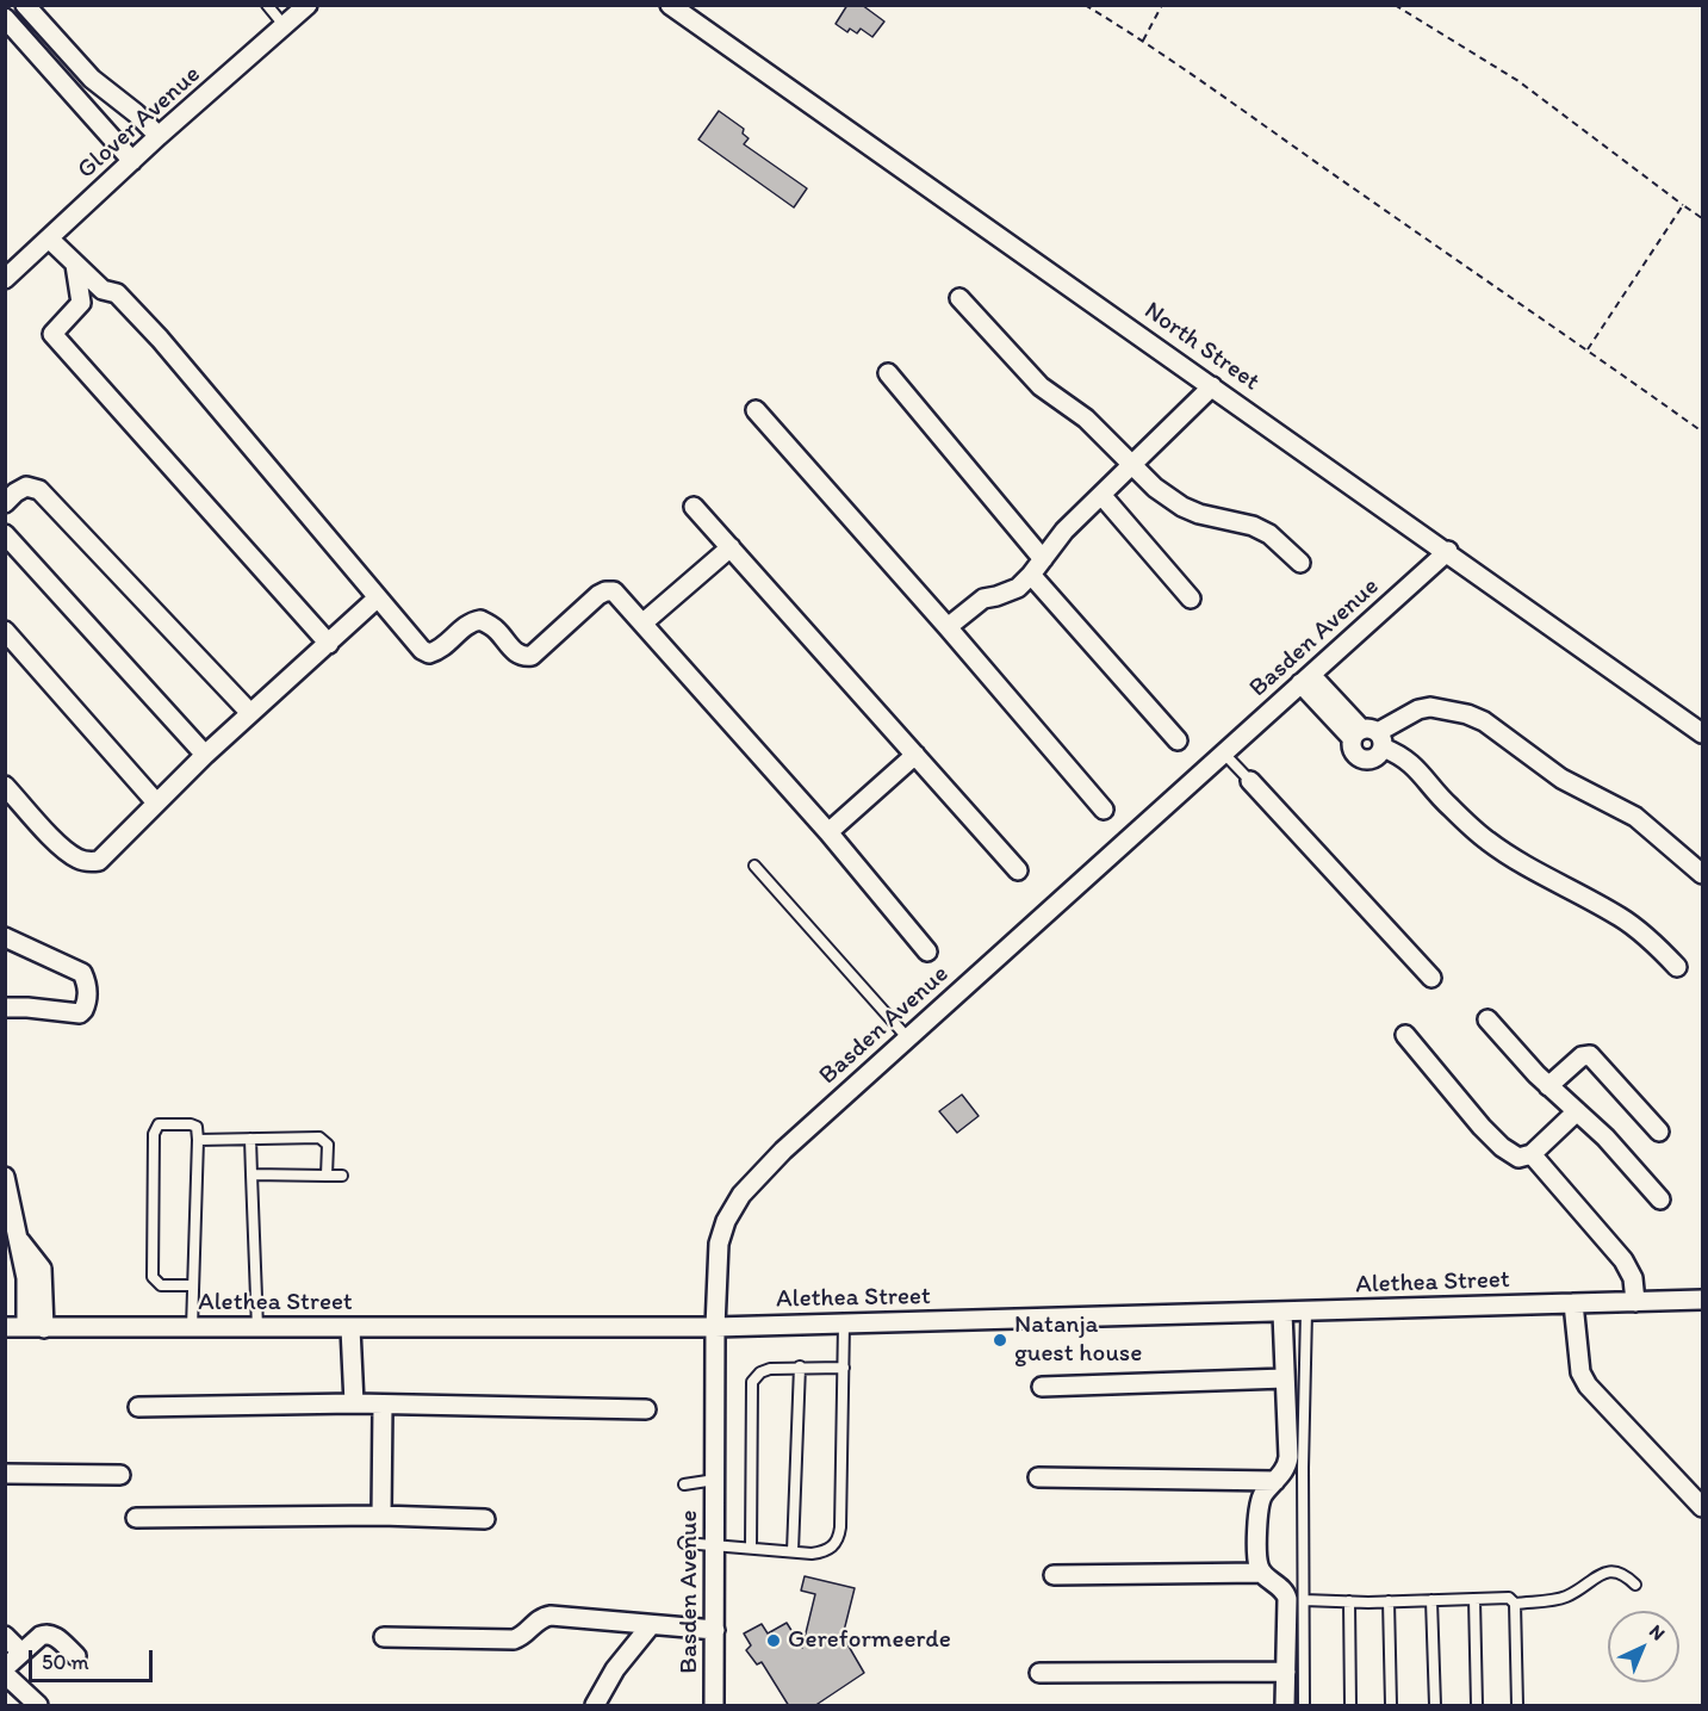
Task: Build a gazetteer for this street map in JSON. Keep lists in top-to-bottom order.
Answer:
{
  "streets": {
    "street": [
      "Glover Avenue",
      "North Street",
      "Basden Avenue",
      "Alethea Street"
    ]
  },
  "crossings": [
    ["North Street", "Basden Avenue"],
    ["Basden Avenue", "Alethea Street"]
  ],
  "places": ["Natanja guest house", "Gereformeerde"],
  "scale_bar": "50 m",
  "north": "top right"
}
